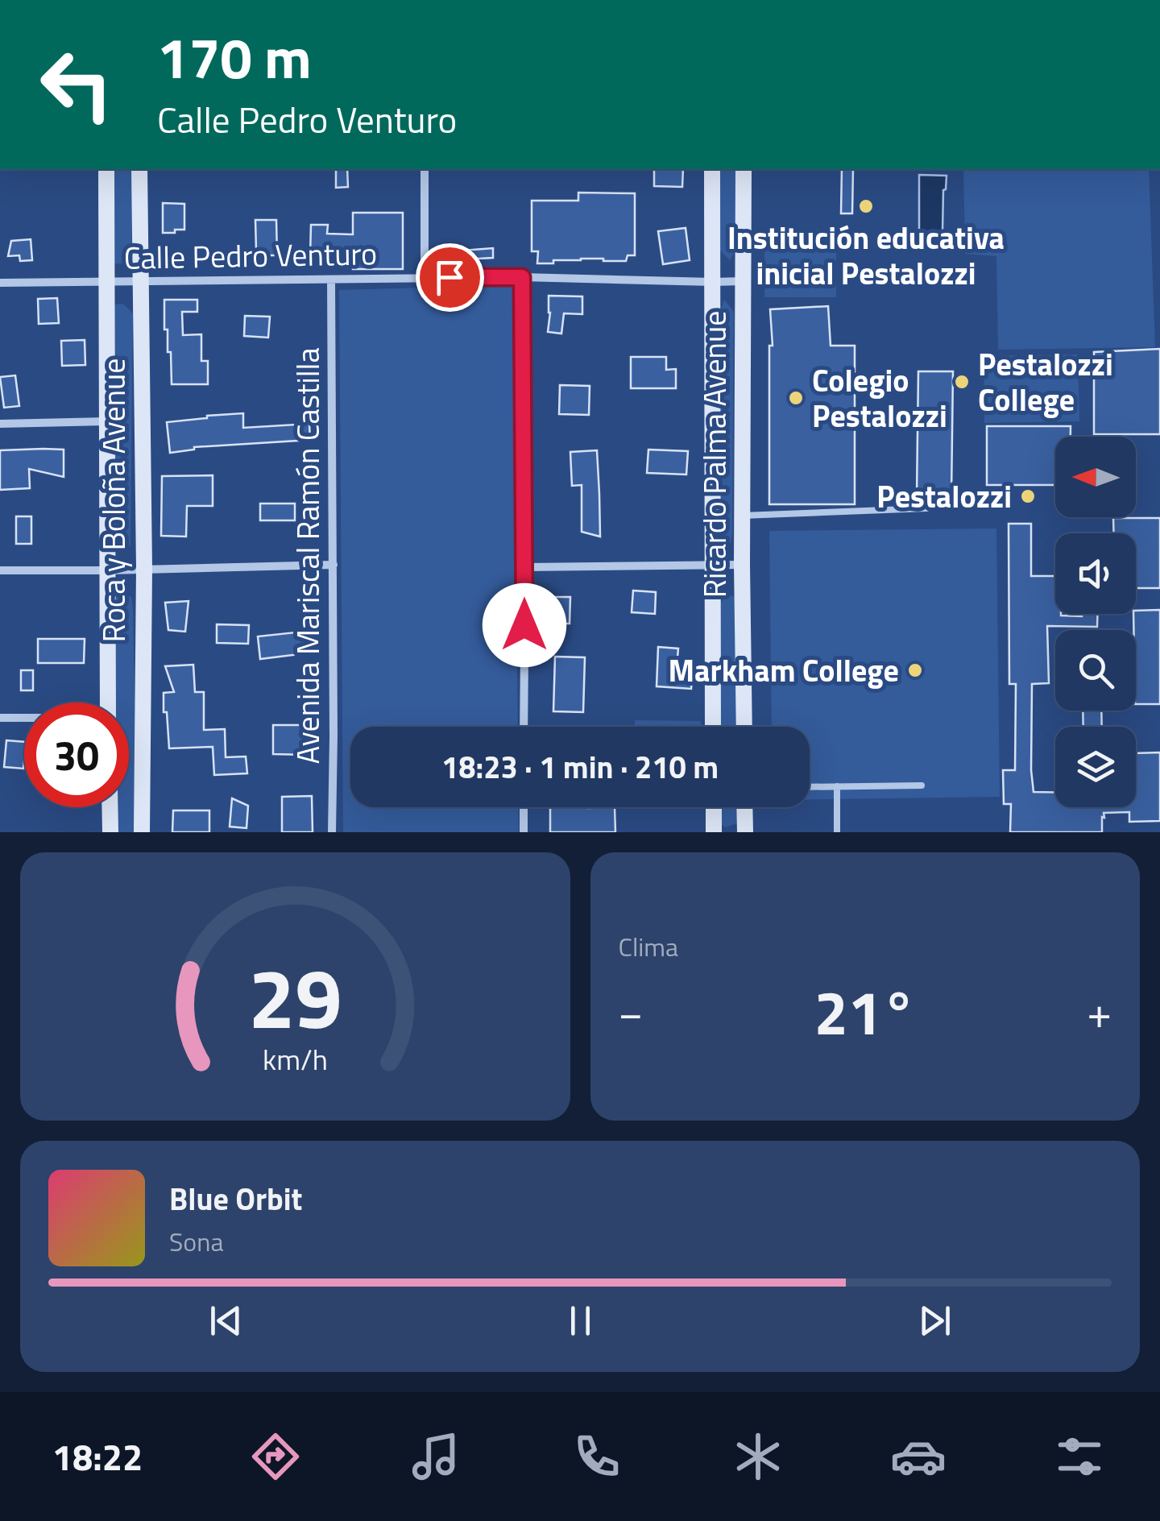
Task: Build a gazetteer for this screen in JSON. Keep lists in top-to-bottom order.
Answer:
{
  "streets": {
    "main road": ["Ricardo Palma Avenue", "Roca y Boloña Avenue"],
    "street": ["Calle Pedro Venturo", "Avenida Mariscal Ramón Castilla"]
  },
  "crossings": [
    ["Calle Pedro Venturo", "Ricardo Palma Avenue"],
    ["Calle Pedro Venturo", "Roca y Boloña Avenue"],
    ["Calle Pedro Venturo", "Avenida Mariscal Ramón Castilla"]
  ],
  "places": [
    "Institución educativa inicial Pestalozzi",
    "Pestalozzi College",
    "Colegio Pestalozzi",
    "Pestalozzi",
    "Markham College"
  ],
  "north": "left",
  "page": {
    "turn": ["170 m", "Calle Pedro Venturo"],
    "limit": "30",
    "trip": "18:23 · 1 min · 210 m",
    "tile": "Clima",
    "heat": ["−", "21°", "+"],
    "song": ["Blue Orbit", "Sona"],
    "tabs": "18:22",
    "gauge": ["29", "km/h"]
  }
}
